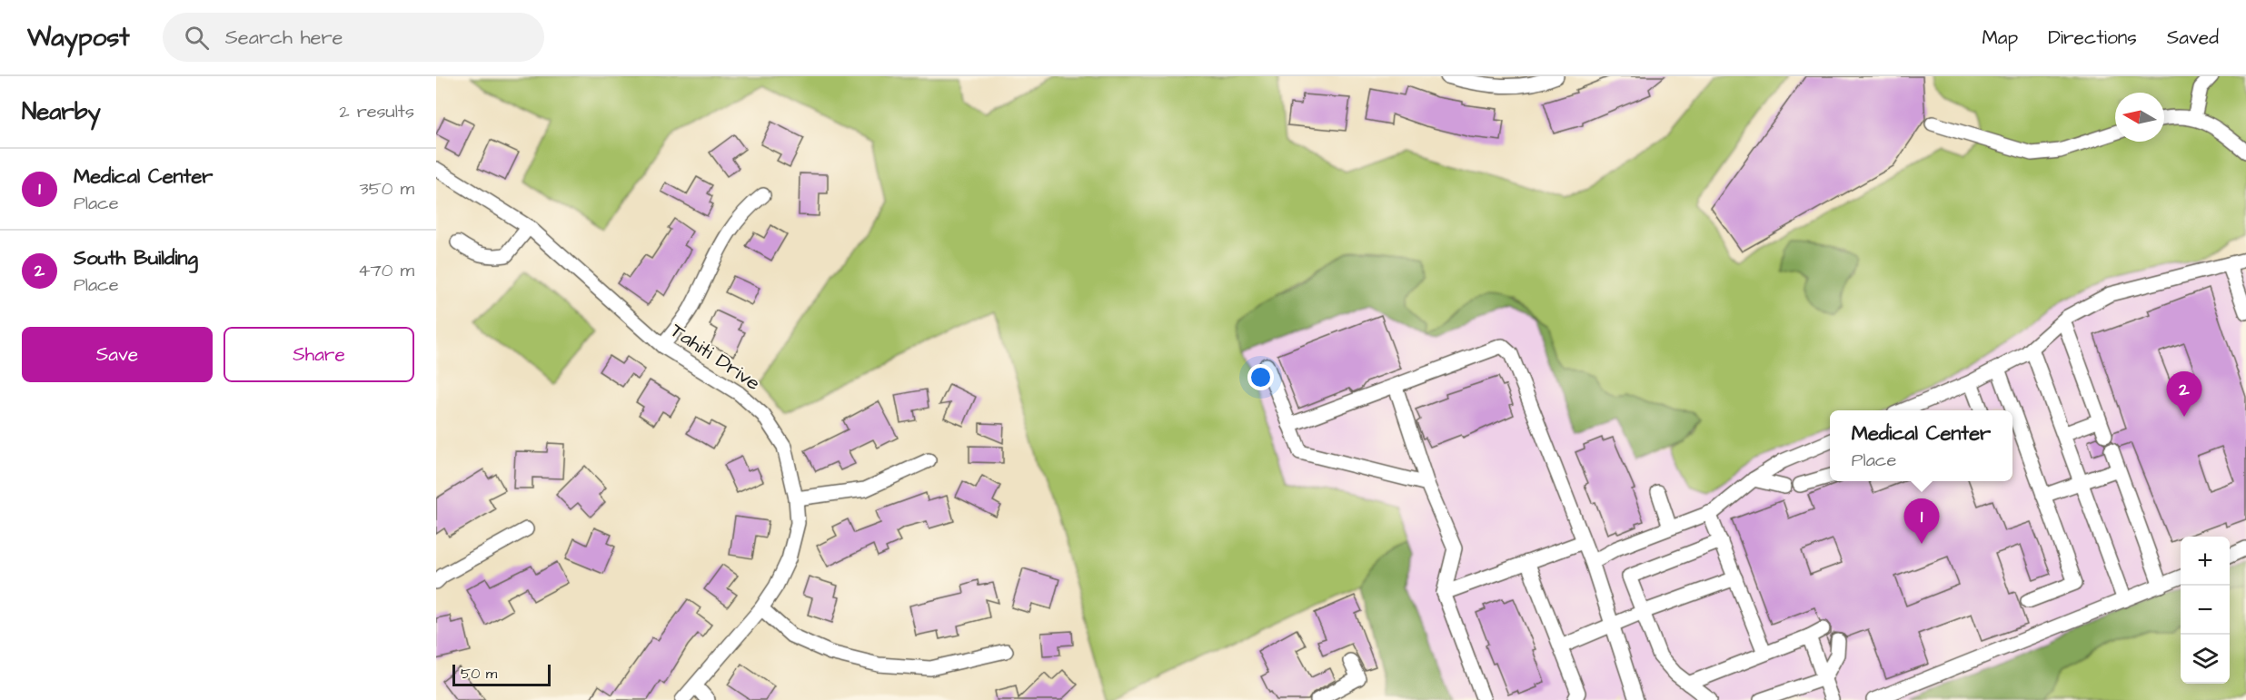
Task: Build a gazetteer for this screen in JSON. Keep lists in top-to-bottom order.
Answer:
{
  "streets": {
    "street": ["Tahiti Drive"]
  },
  "scale_bar": "50 m",
  "north": "left",
  "page": {
    "header": "Waypost",
    "search": "Search here",
    "nav": ["Map", "Directions", "Saved"],
    "heading": ["Nearby", "2 results"],
    "list": [
      {
        "mark": "1",
        "name": "Medical Center",
        "note": "Place",
        "value": "350 m"
      },
      {
        "mark": "2",
        "name": "South Building",
        "note": "Place",
        "value": "470 m"
      }
    ],
    "buttons": ["Save", "Share"],
    "pins": ["2", "1"],
    "popup": ["Medical Center", "Place"],
    "map_buttons": ["+", "−"],
    "scale": "50 m"
  }
}
